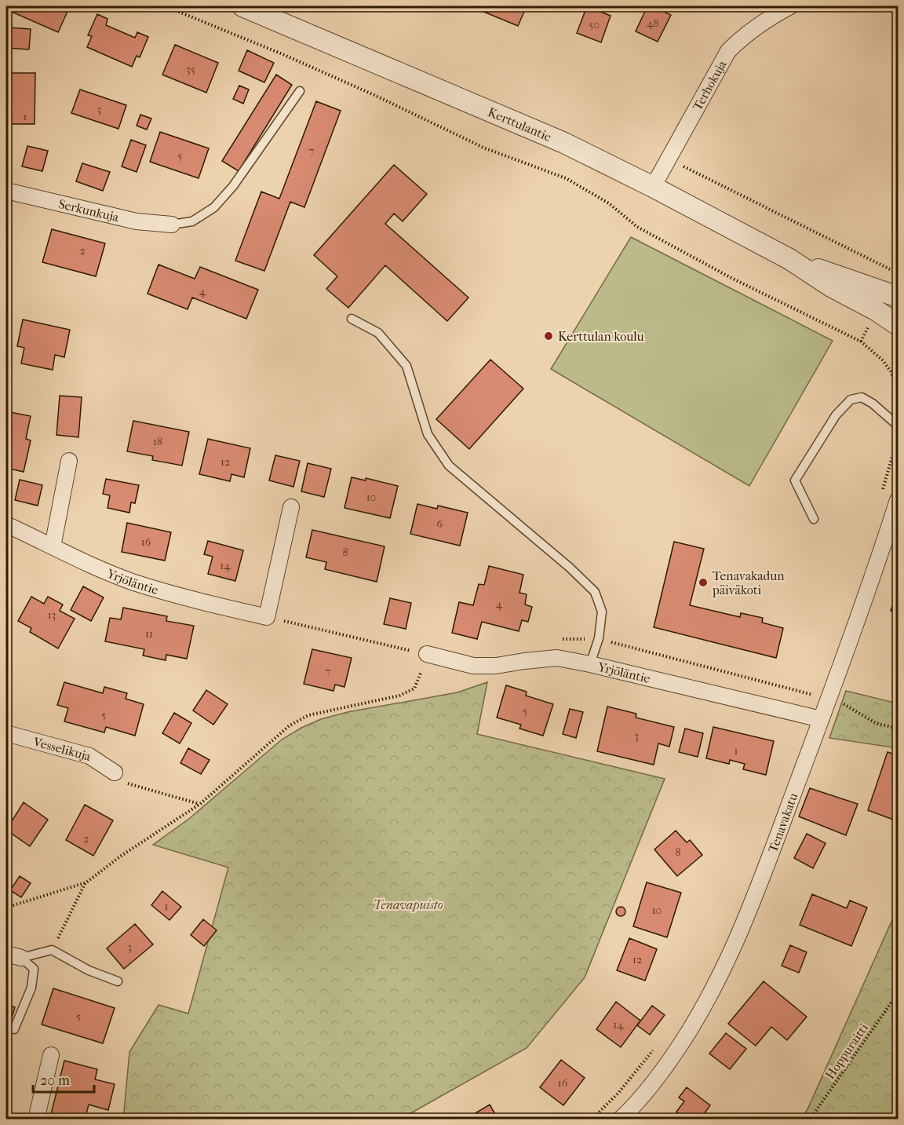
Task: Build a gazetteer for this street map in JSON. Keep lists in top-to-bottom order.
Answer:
{
  "streets": {
    "street": [
      "Terhokuja",
      "Kerttulantie",
      "Serkunkuja",
      "Yrjöläntie",
      "Vesselikuja",
      "Tenavakatu"
    ],
    "path": ["Hoppuraitti"]
  },
  "crossings": [
    ["Terhokuja", "Kerttulantie"],
    ["Yrjöläntie", "Tenavakatu"]
  ],
  "parks": ["Tenavapuisto"],
  "places": ["Kerttulan koulu", "Tenavakadun päiväkoti"],
  "house_numbers": [
    "48",
    "50",
    "35",
    "3",
    "1",
    "7",
    "5",
    "2",
    "4",
    "18",
    "12",
    "10",
    "6",
    "16",
    "8",
    "14",
    "4",
    "13",
    "11",
    "7",
    "5",
    "5",
    "3",
    "1",
    "2",
    "8",
    "1",
    "10",
    "3",
    "12",
    "5",
    "14",
    "16"
  ],
  "scale_bar": "20 m"
}
